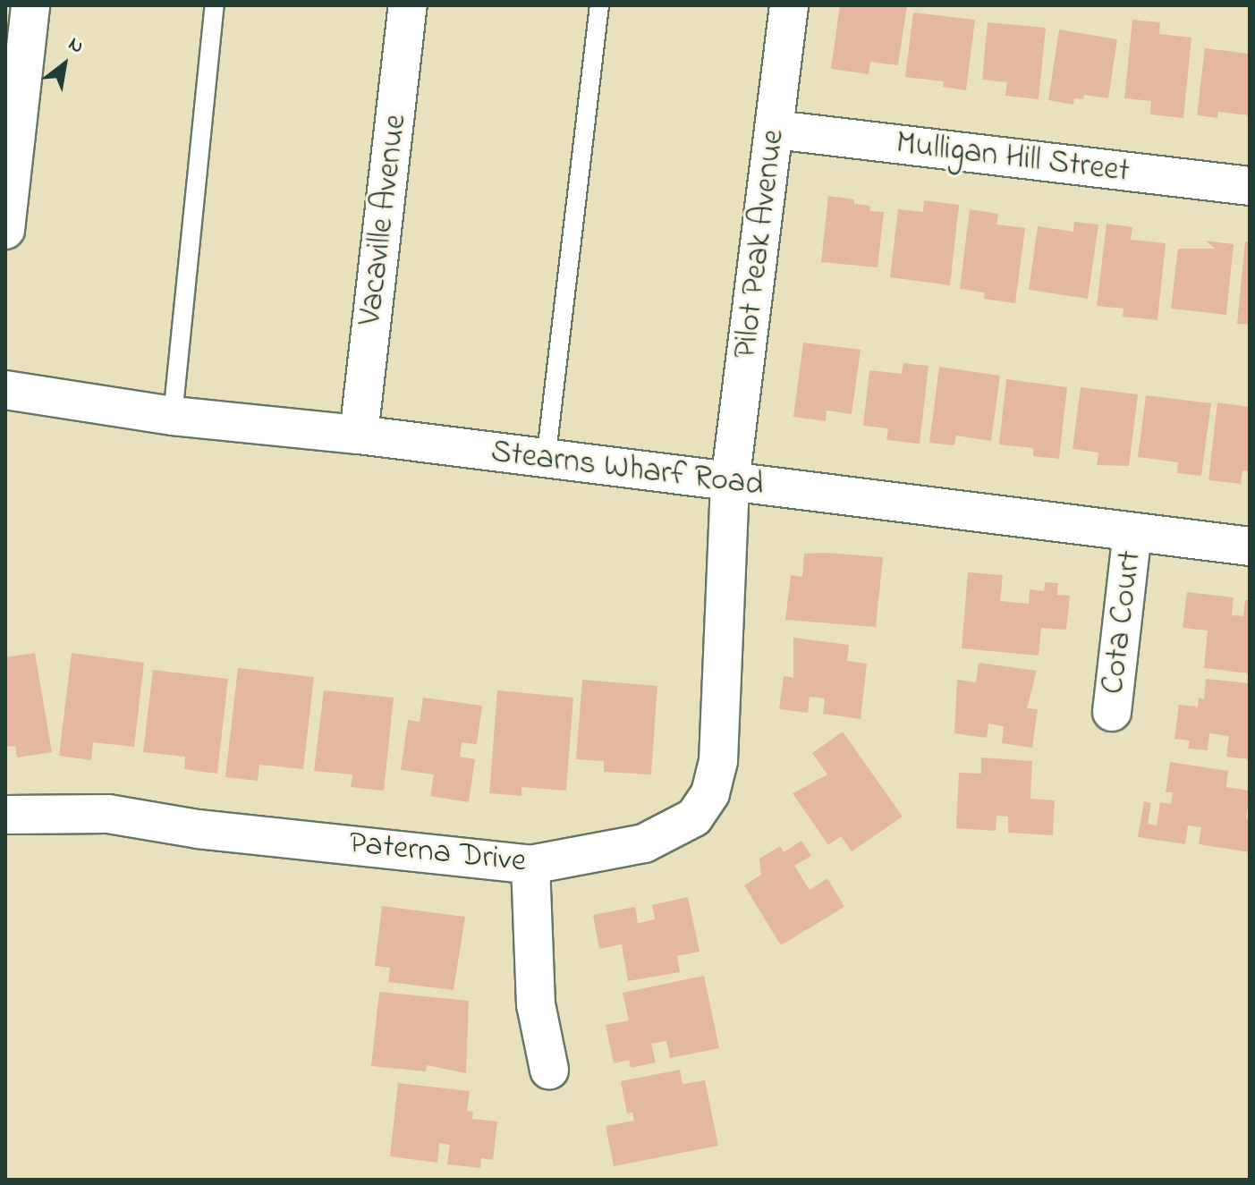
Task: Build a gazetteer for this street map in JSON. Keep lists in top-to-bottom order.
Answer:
{
  "streets": {
    "street": [
      "Mulligan Hill Street",
      "Vacaville Avenue",
      "Pilot Peak Avenue",
      "Stearns Wharf Road",
      "Cota Court",
      "Paterna Drive"
    ]
  },
  "crossings": [
    ["Mulligan Hill Street", "Pilot Peak Avenue"],
    ["Vacaville Avenue", "Stearns Wharf Road"],
    ["Pilot Peak Avenue", "Stearns Wharf Road"],
    ["Pilot Peak Avenue", "Paterna Drive"],
    ["Stearns Wharf Road", "Cota Court"],
    ["Stearns Wharf Road", "Paterna Drive"]
  ],
  "north": "top right"
}
